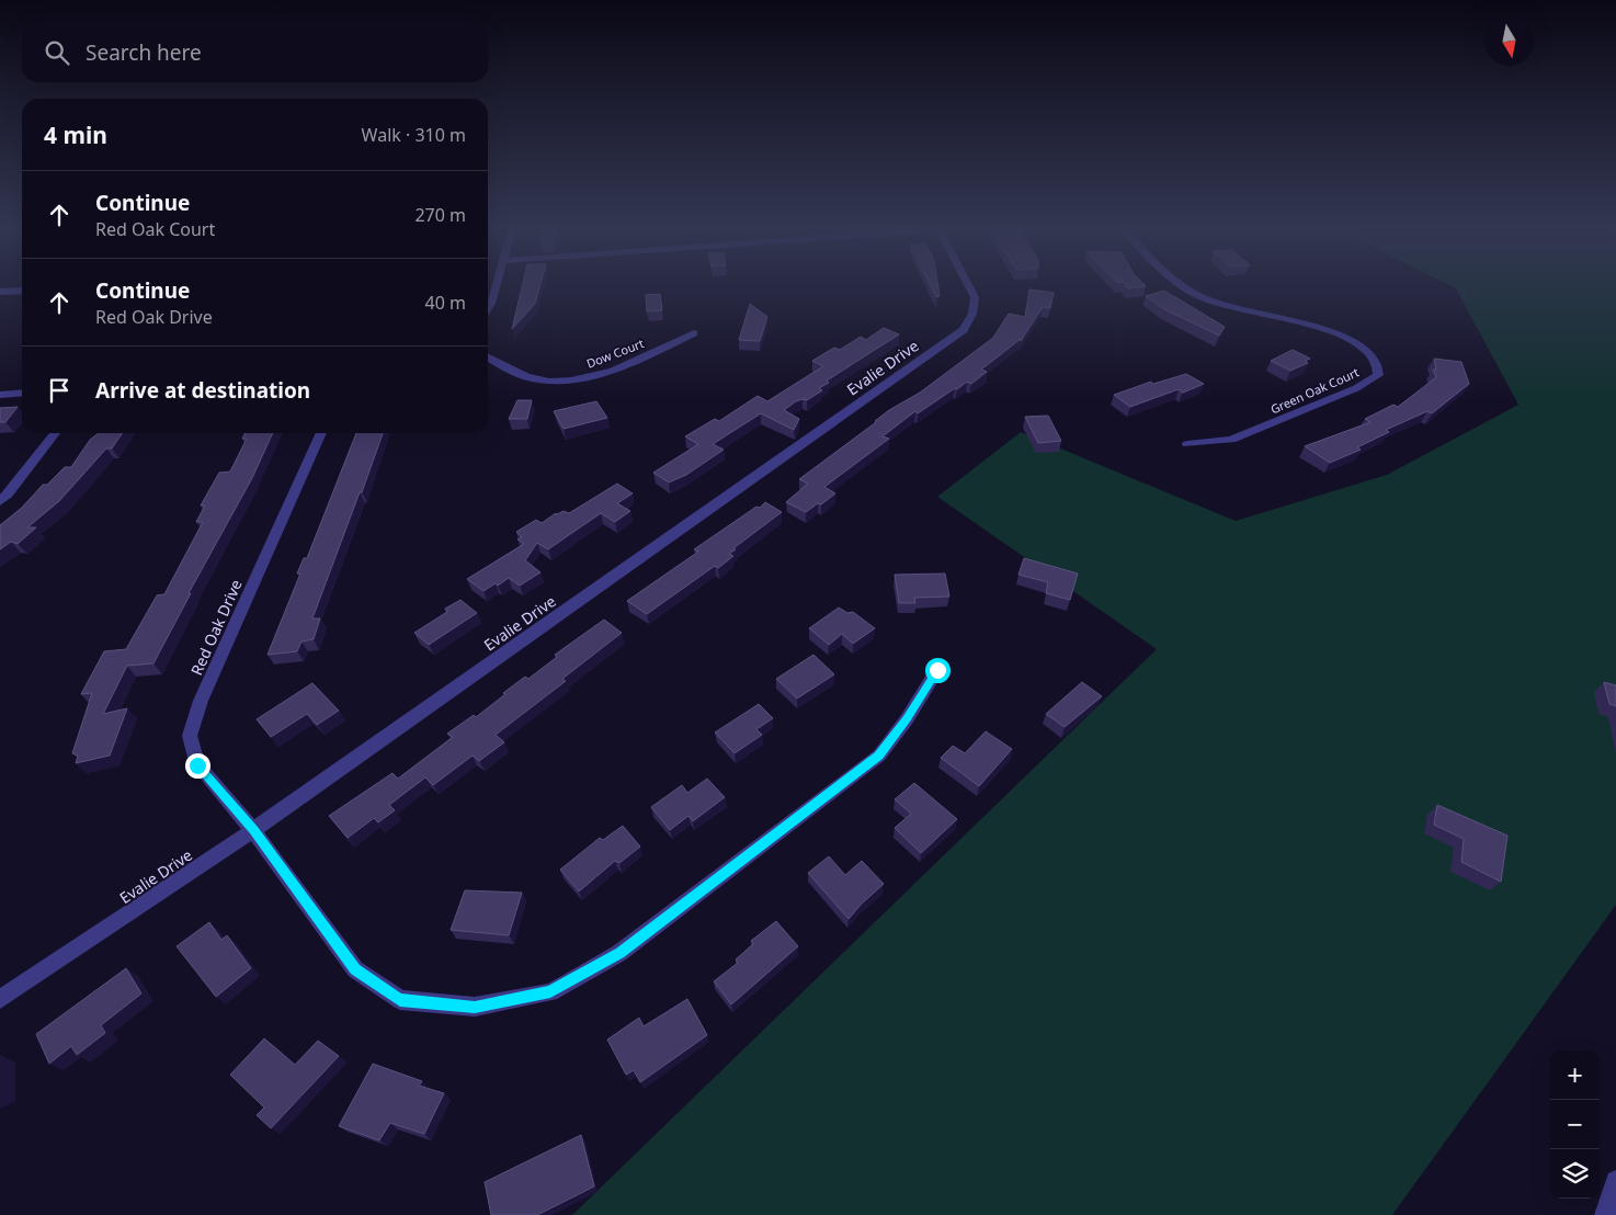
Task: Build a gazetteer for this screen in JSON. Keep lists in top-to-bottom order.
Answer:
{
  "streets": {
    "street": [
      "Dow Court",
      "Evalie Drive",
      "Green Oak Court",
      "Red Oak Drive"
    ]
  },
  "crossings": [
    ["Evalie Drive", "Red Oak Drive"]
  ],
  "north": "bottom",
  "page": {
    "search": "Search here",
    "heading": ["4 min", "Walk · 310 m"],
    "list": [
      ["Continue", "Red Oak Court", "270 m"],
      ["Continue", "Red Oak Drive", "40 m"],
      "Arrive at destination"
    ],
    "map_buttons": ["+", "−"]
  }
}
